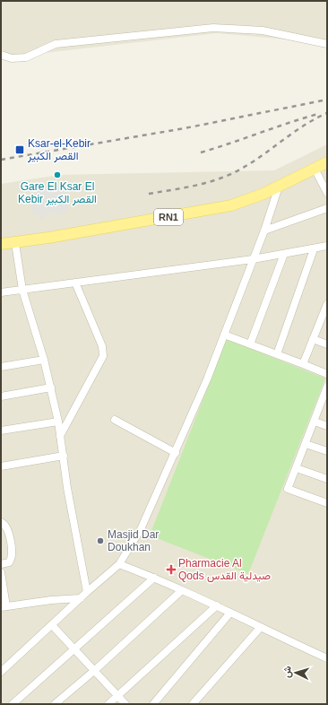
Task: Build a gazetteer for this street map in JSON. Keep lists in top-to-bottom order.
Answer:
{
  "streets": {
    "main road": ["RN1"]
  },
  "places": {
    "transit": ["Ksar-el-Kebir القصر الكبير"],
    "other": ["Gare El Ksar El Kebir القصر الكبير", "Masjid Dar Doukhan"],
    "health": ["Pharmacie Al Qods صيدلية القدس"]
  },
  "north": "left"
}
